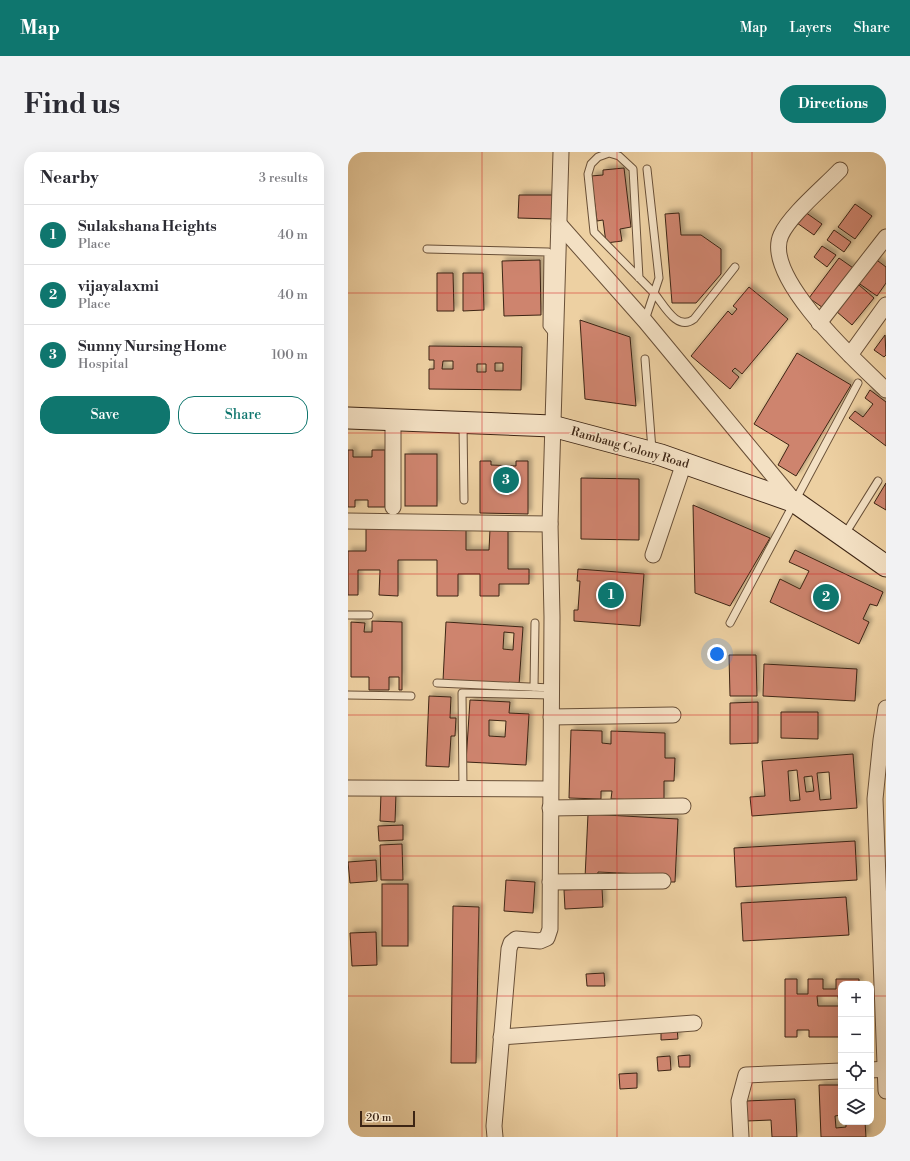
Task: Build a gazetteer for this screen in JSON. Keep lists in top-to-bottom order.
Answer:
{
  "streets": {
    "street": ["Rambaug Colony Road"]
  },
  "scale_bar": "20 m",
  "page": {
    "header": "Map",
    "nav": ["Map", "Layers", "Share"],
    "buttons": [
      "Directions",
      ["Save", "Share"]
    ],
    "title": "Find us",
    "heading": ["Nearby", "3 results"],
    "list": [
      {
        "mark": "1",
        "name": "Sulakshana Heights",
        "note": "Place",
        "value": "40 m"
      },
      {
        "mark": "2",
        "name": "vijayalaxmi",
        "note": "Place",
        "value": "40 m"
      },
      {
        "mark": "3",
        "name": "Sunny Nursing Home",
        "note": "Hospital",
        "value": "100 m"
      }
    ],
    "pins": ["3", "1", "2"],
    "map_buttons": ["+", "−"],
    "scale": "20 m"
  }
}
